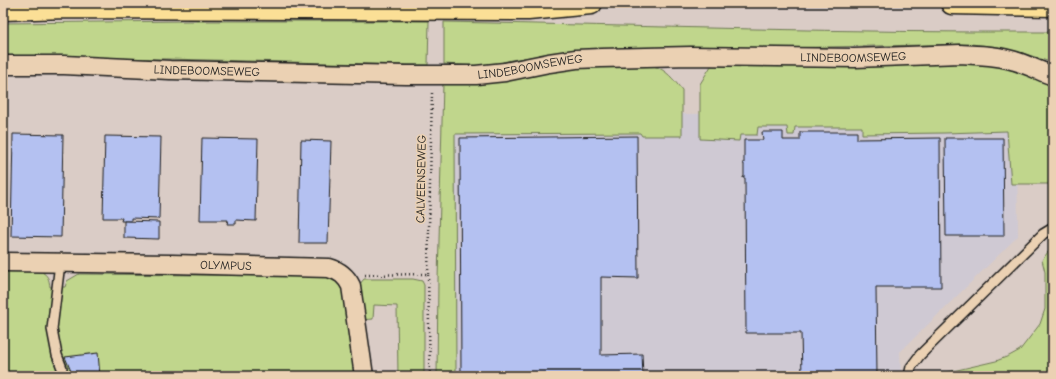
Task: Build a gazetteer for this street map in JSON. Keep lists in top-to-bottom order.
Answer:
{
  "streets": {
    "street": ["LINDEBOOMSEWEG", "OLYMPUS"],
    "path": ["CALVEENSEWEG"]
  }
}
